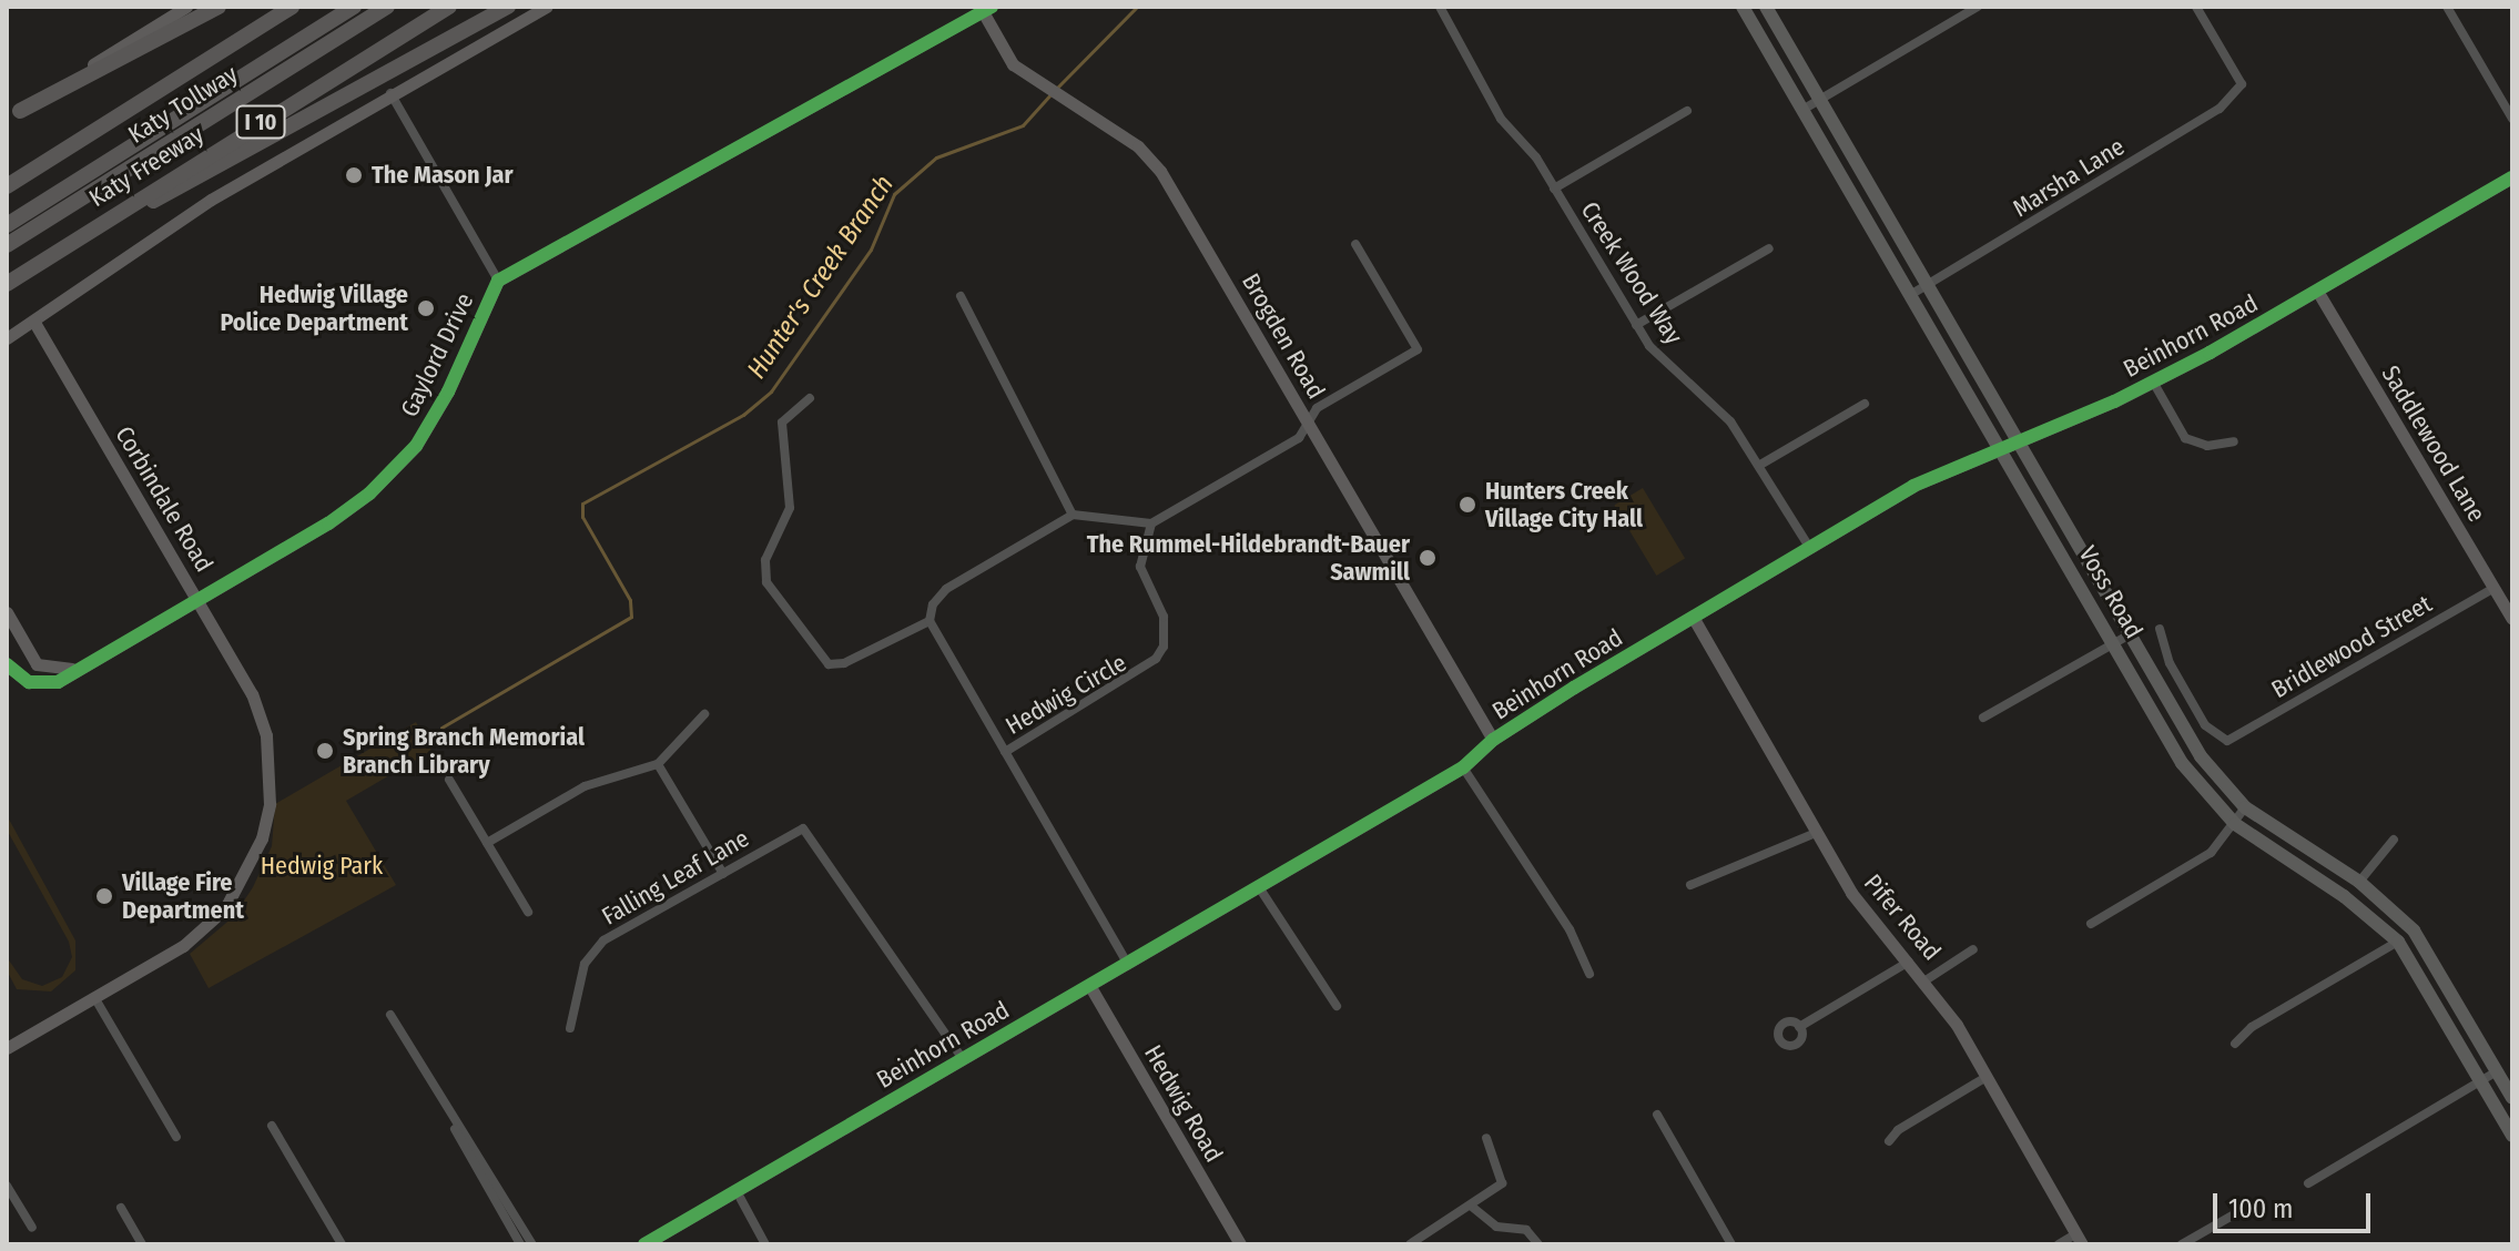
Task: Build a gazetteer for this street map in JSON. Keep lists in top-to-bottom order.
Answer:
{
  "streets": {
    "highway": ["Katy Tollway", "I 10", "Katy Freeway"],
    "main road": ["Voss Road"],
    "street": [
      "Marsha Lane",
      "Creek Wood Way",
      "Brogden Road",
      "Beinhorn Road",
      "Gaylord Drive",
      "Saddlewood Lane",
      "Corbindale Road",
      "Bridlewood Street",
      "Hedwig Circle",
      "Falling Leaf Lane",
      "Pifer Road",
      "Hedwig Road"
    ]
  },
  "crossings": [
    ["Marsha Lane", "Voss Road"],
    ["Creek Wood Way", "Beinhorn Road"],
    ["Brogden Road", "Beinhorn Road"],
    ["Brogden Road", "Gaylord Drive"],
    ["Beinhorn Road", "Saddlewood Lane"],
    ["Beinhorn Road", "Voss Road"],
    ["Beinhorn Road", "Hedwig Circle"],
    ["Beinhorn Road", "Falling Leaf Lane"],
    ["Beinhorn Road", "Pifer Road"],
    ["Beinhorn Road", "Hedwig Road"],
    ["Gaylord Drive", "Corbindale Road"],
    ["Saddlewood Lane", "Bridlewood Street"]
  ],
  "water": ["Hunter's Creek Branch"],
  "parks": ["Hedwig Park"],
  "places": [
    "The Mason Jar",
    "Hedwig Village Police Department",
    "Hunters Creek Village City Hall",
    "The Rummel-Hildebrandt-Bauer Sawmill",
    "Spring Branch Memorial Branch Library",
    "Village Fire Department"
  ],
  "scale_bar": "100 m"
}
